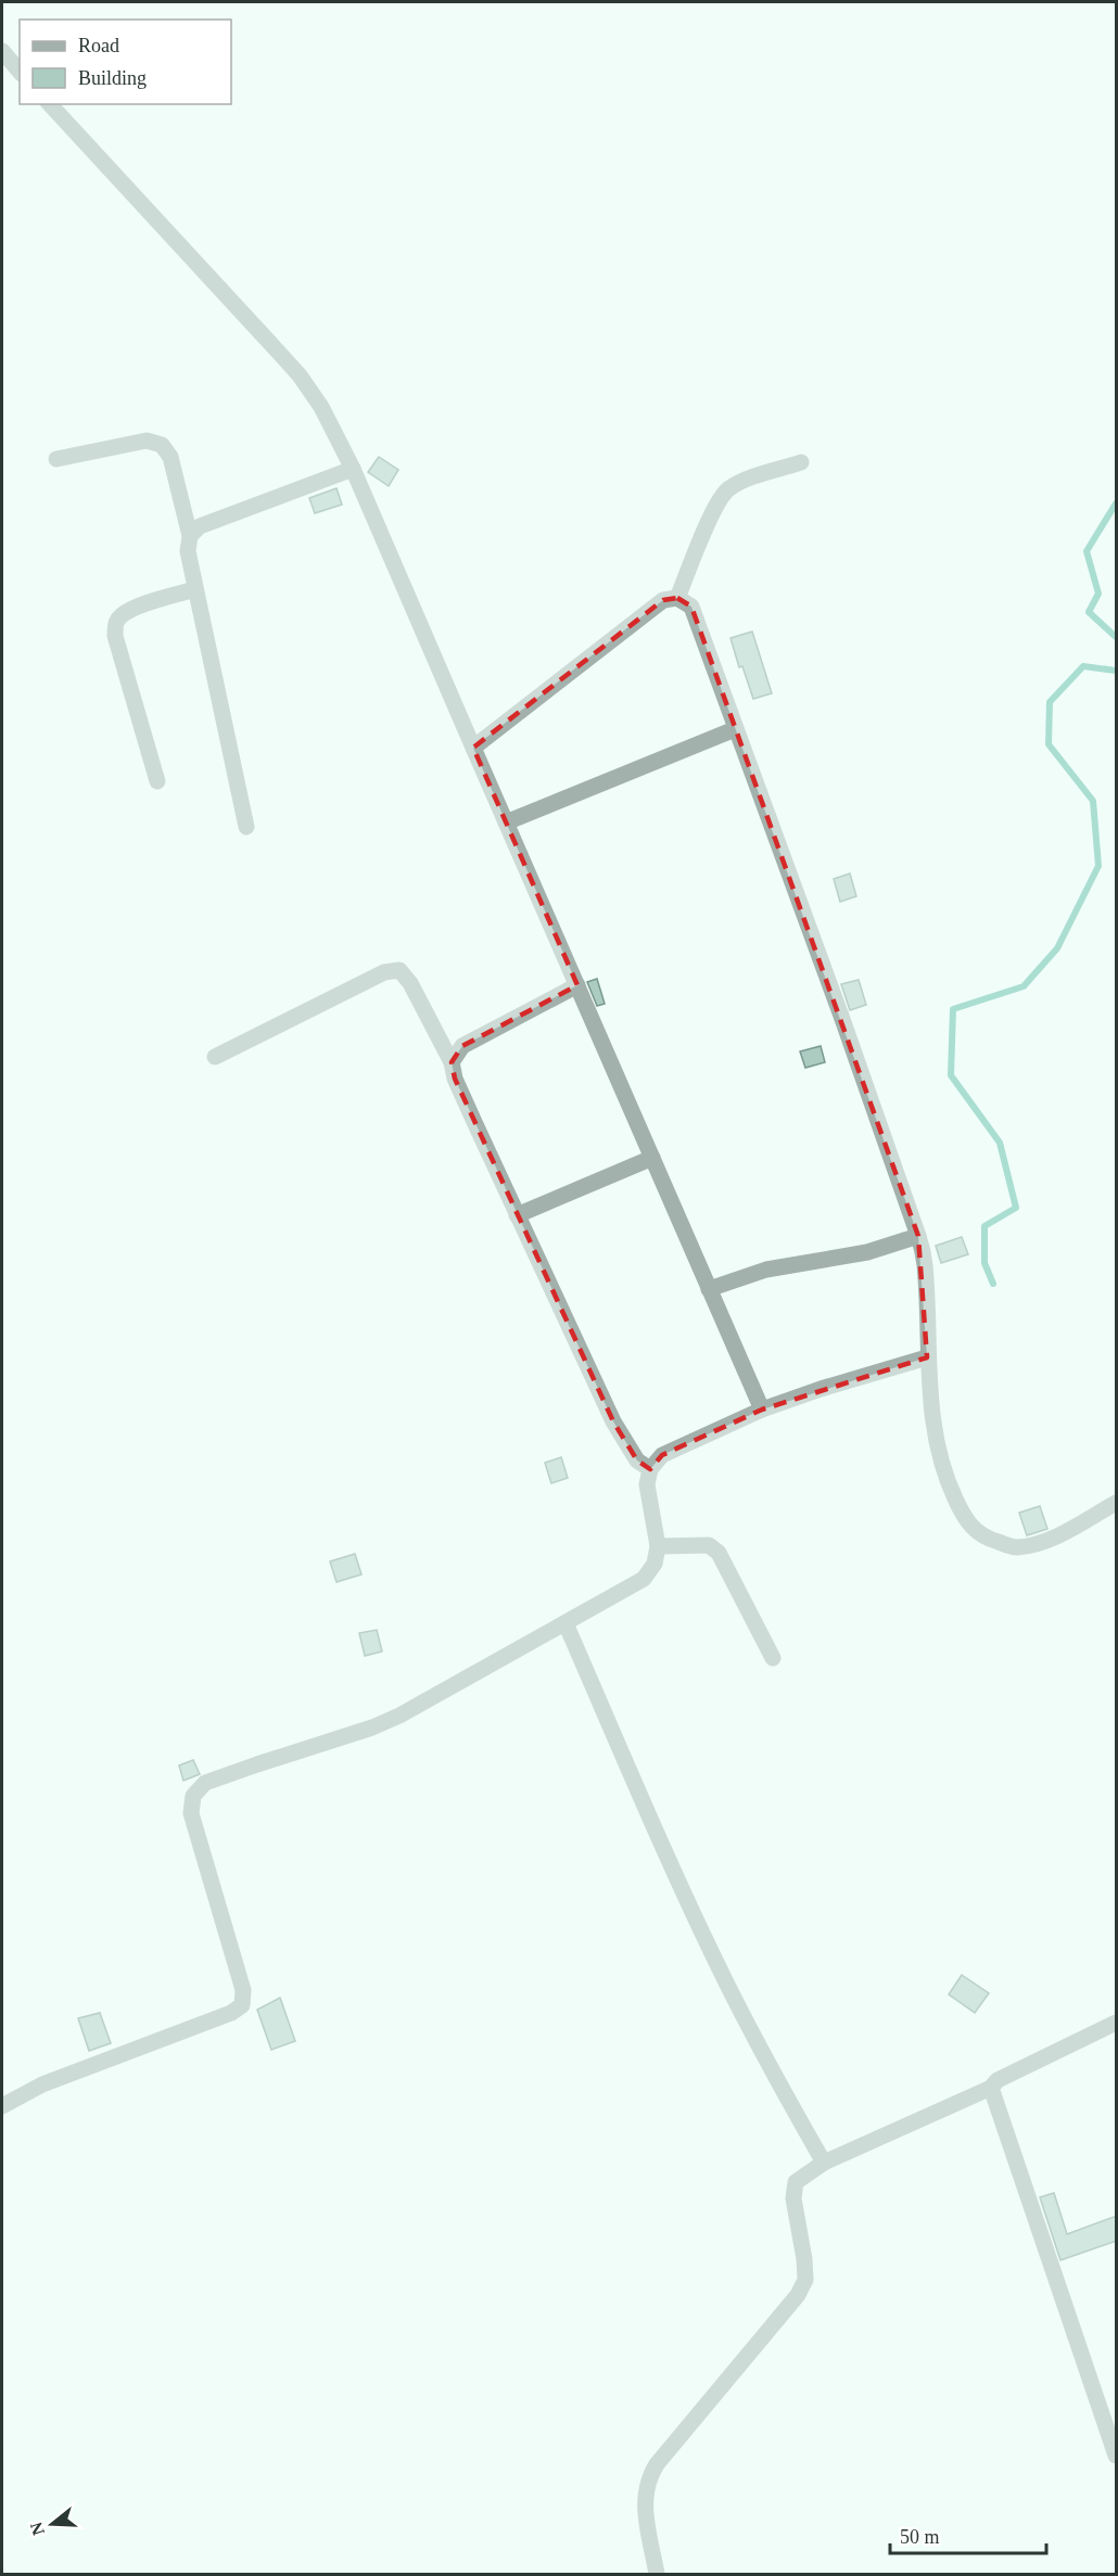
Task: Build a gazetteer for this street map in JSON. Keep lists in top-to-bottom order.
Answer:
{
  "legend": ["Road", "Building"],
  "scale_bar": "50 m",
  "north": "left"
}
